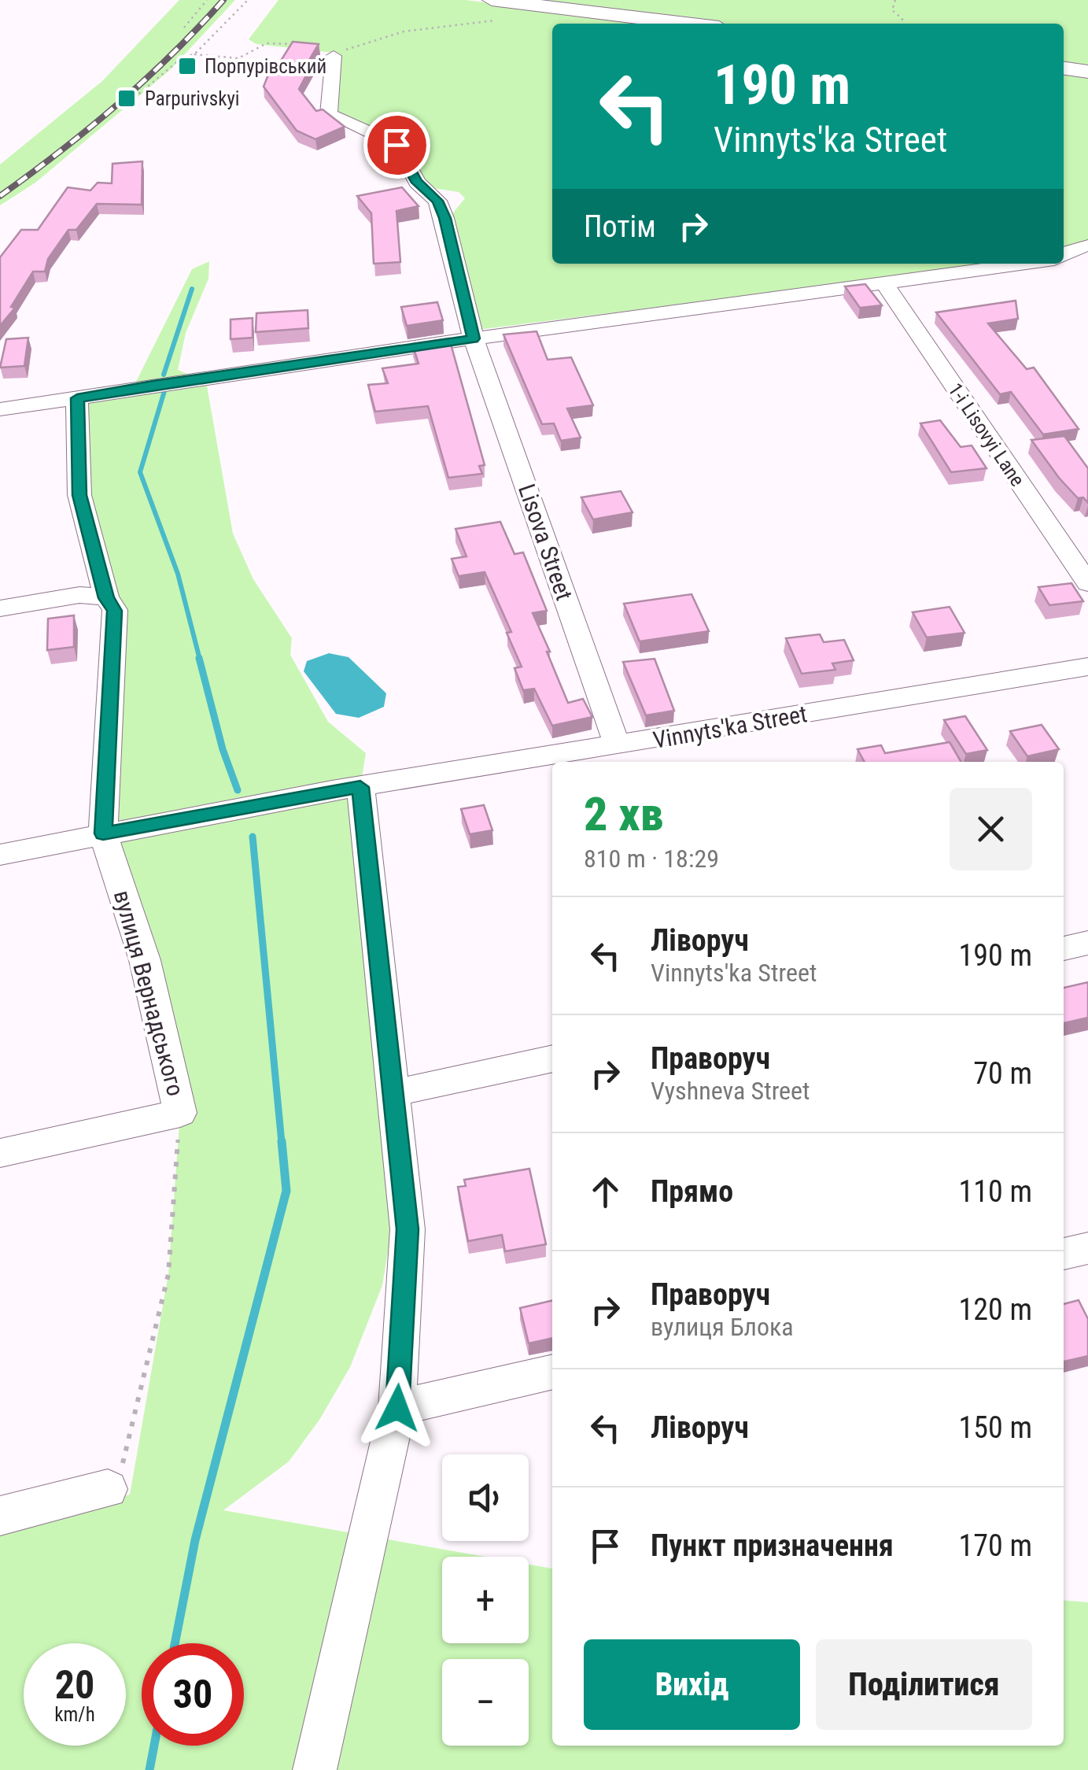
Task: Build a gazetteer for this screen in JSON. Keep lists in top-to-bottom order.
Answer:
{
  "streets": {
    "street": [
      "1-i Lisovyi Lane",
      "Lisova Street",
      "Vinnyts'ka Street",
      "вулиця Вернадського"
    ]
  },
  "crossings": [
    ["Lisova Street", "Vinnyts'ka Street"],
    ["Vinnyts'ka Street", "вулиця Вернадського"]
  ],
  "places": {
    "transit": ["Порпурівський", "Parpurivskyi"]
  },
  "page": {
    "turn": ["190 m", "Vinnyts'ka Street"],
    "then": "Потім",
    "heading": ["2 хв", "810 m · 18:29"],
    "list": [
      {
        "name": "Ліворуч",
        "note": "Vinnyts'ka Street",
        "value": "190 m"
      },
      {
        "name": "Праворуч",
        "note": "Vyshneva Street",
        "value": "70 m"
      },
      {
        "name": "Прямо",
        "value": "110 m"
      },
      {
        "name": "Праворуч",
        "note": "вулиця Блока",
        "value": "120 m"
      },
      {
        "name": "Ліворуч",
        "value": "150 m"
      },
      {
        "name": "Пункт призначення",
        "value": "170 m"
      }
    ],
    "map_buttons": ["+", "−"],
    "buttons": ["Вихід", "Поділитися"],
    "speed": "20 km/h",
    "limit": "30"
  }
}
